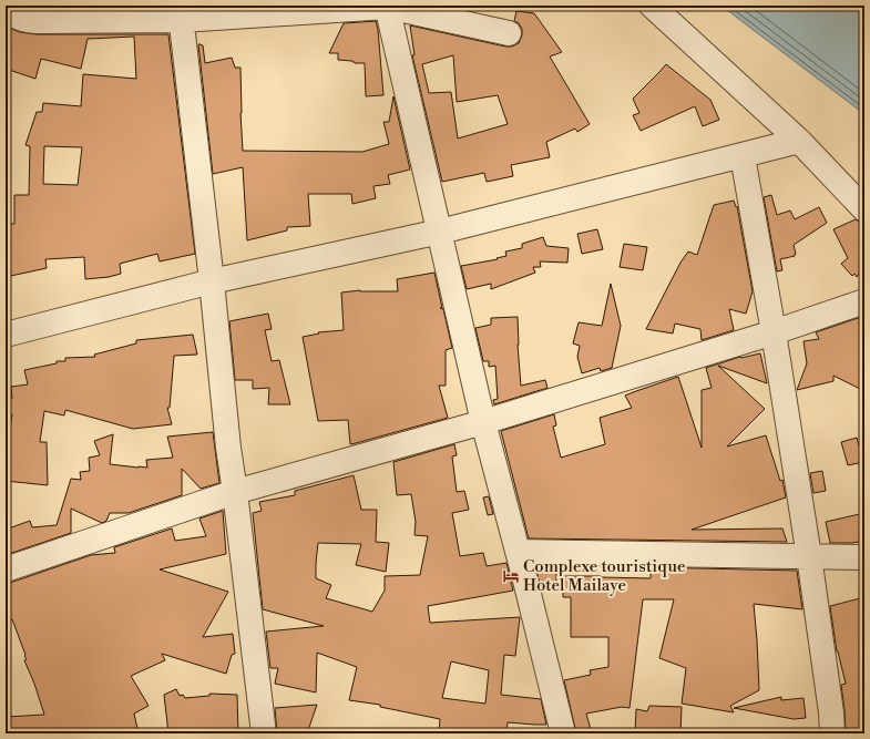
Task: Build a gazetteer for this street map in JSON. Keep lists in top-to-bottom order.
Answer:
{
  "places": {
    "hotel": ["Complexe touristique Hotel Mailaye"]
  }
}
